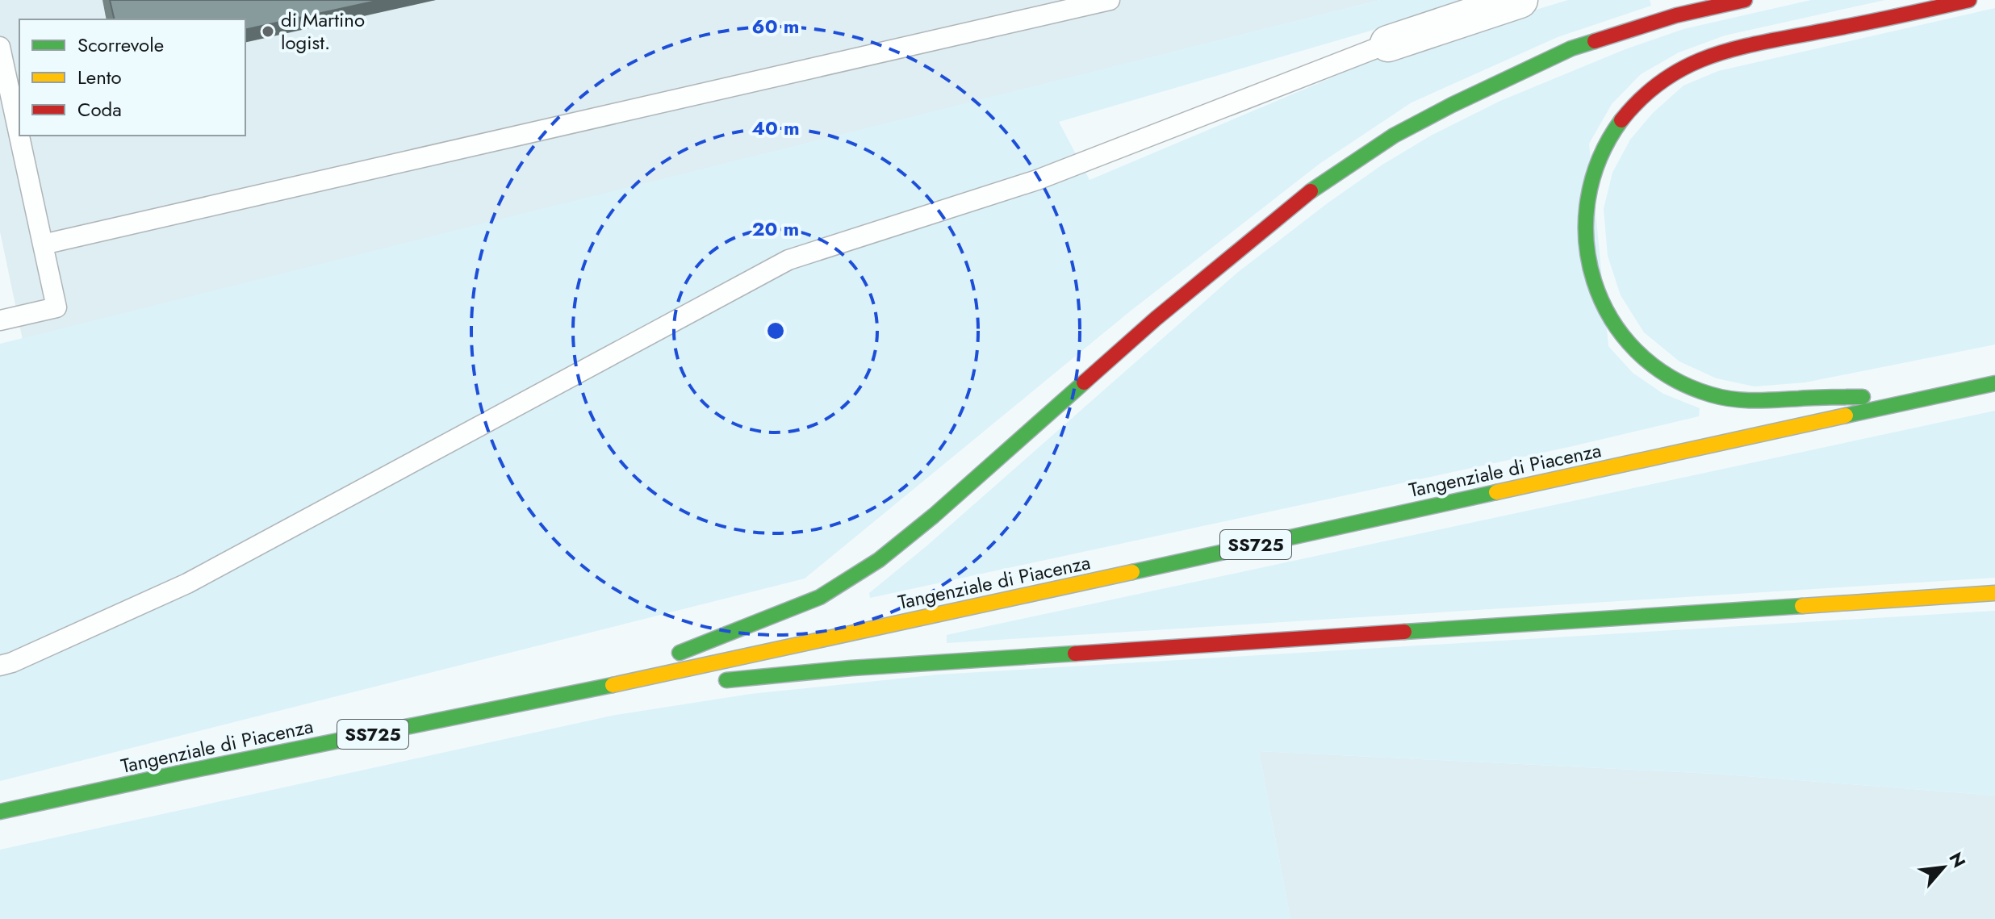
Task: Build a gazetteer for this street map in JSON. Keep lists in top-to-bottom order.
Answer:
{
  "streets": {
    "highway": ["Tangenziale di Piacenza", "SS725"]
  },
  "places": ["di Martino logist."],
  "legend": ["Scorrevole", "Lento", "Coda"],
  "north": "top right",
  "rings": ["60 m", "40 m", "20 m"]
}
